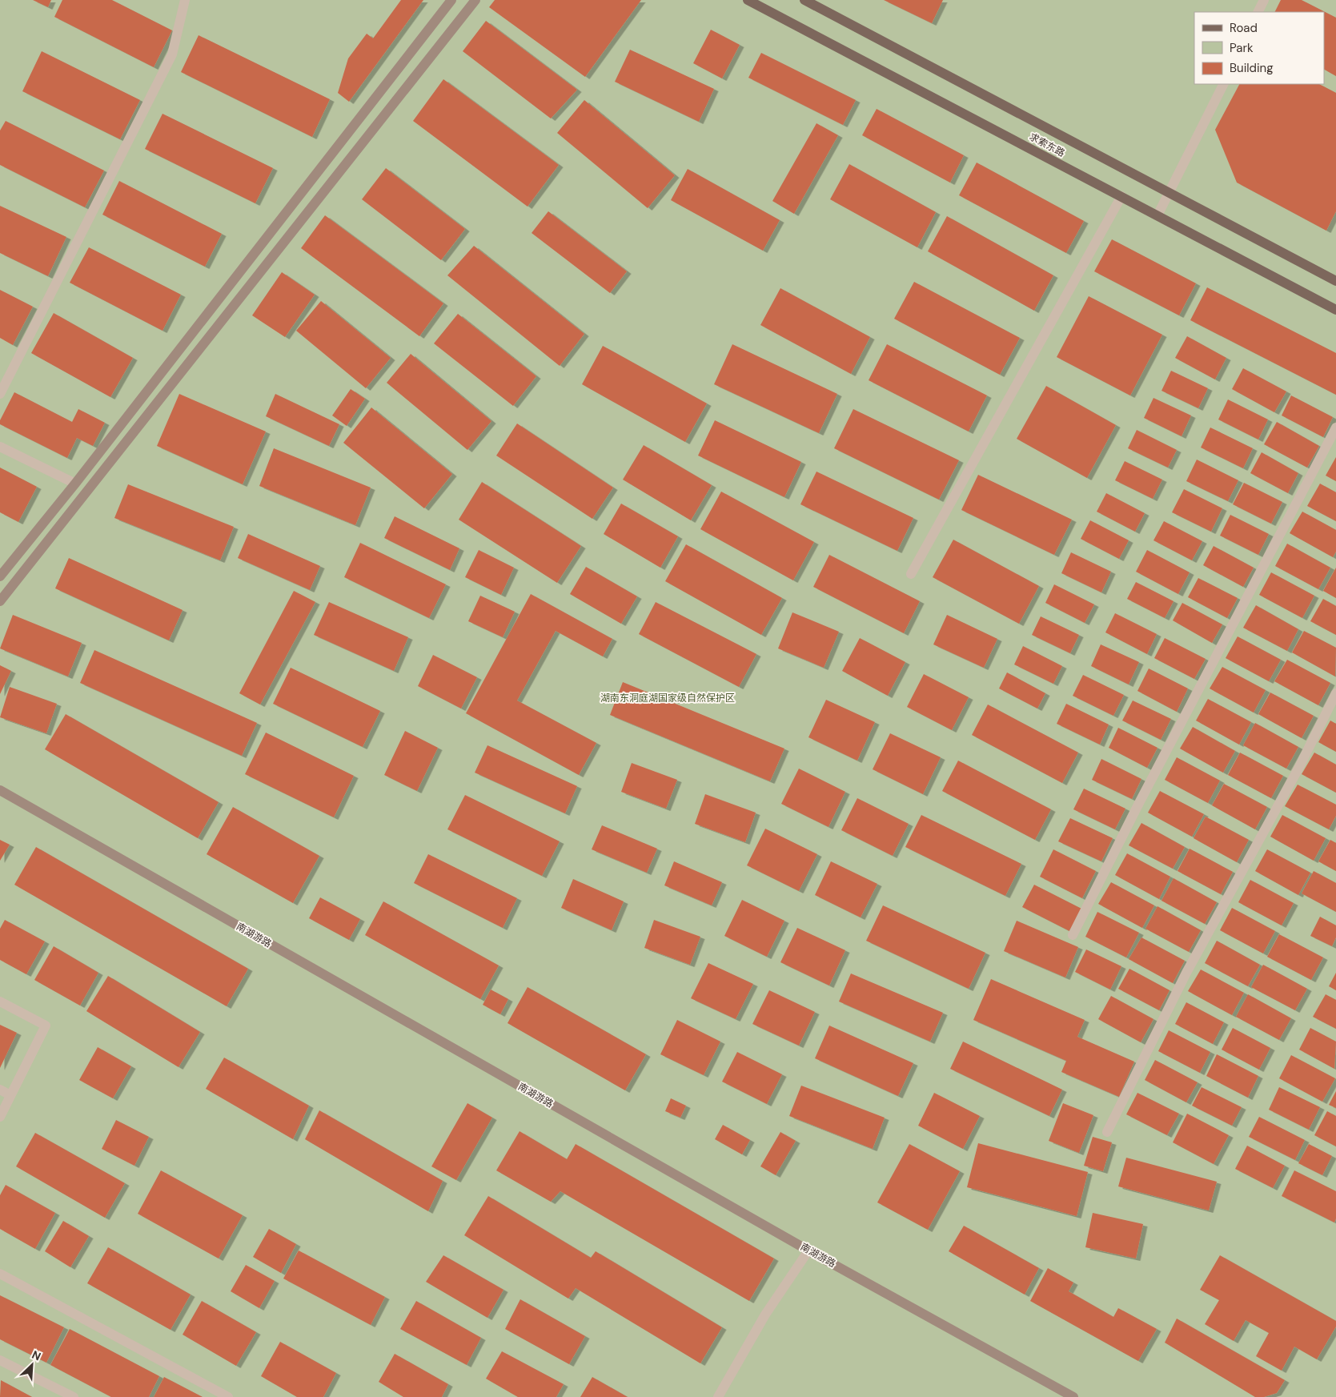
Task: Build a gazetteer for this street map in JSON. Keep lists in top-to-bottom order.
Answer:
{
  "streets": {
    "main road": ["求索东路", "南湖游路"]
  },
  "parks": ["湖南东洞庭湖国家级自然保护区"],
  "legend": ["Road", "Park", "Building"],
  "north": "top right"
}
